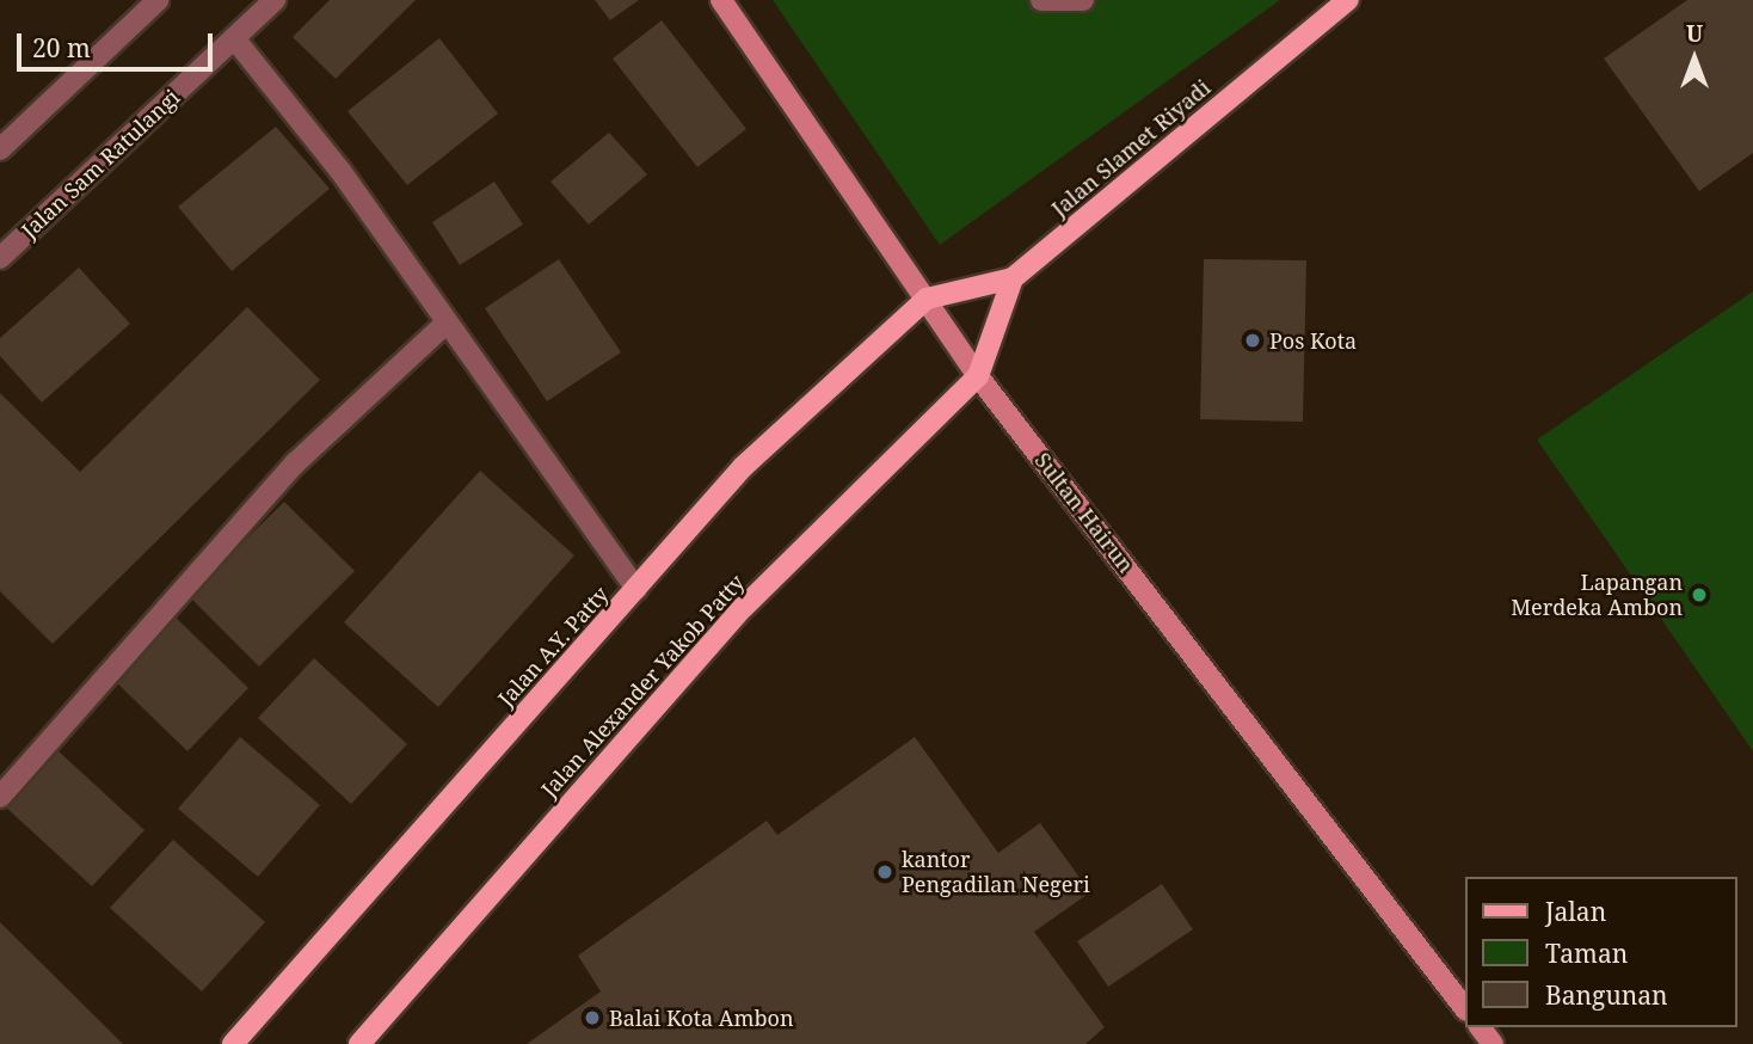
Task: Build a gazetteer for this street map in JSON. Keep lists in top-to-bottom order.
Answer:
{
  "streets": {
    "main road": ["Jalan Slamet Riyadi", "Jalan A.Y. Patty", "Jalan Alexander Yakob Patty"],
    "street": ["Jalan Sam Ratulangi", "Sultan Hairun"]
  },
  "crossings": [
    ["Jalan Slamet Riyadi", "Sultan Hairun"],
    ["Jalan Slamet Riyadi", "Jalan A.Y. Patty"],
    ["Sultan Hairun", "Jalan A.Y. Patty"],
    ["Sultan Hairun", "Jalan Alexander Yakob Patty"]
  ],
  "places": [
    "Pos Kota",
    "Lapangan Merdeka Ambon",
    "kantor Pengadilan Negeri",
    "Balai Kota Ambon"
  ],
  "legend": ["Jalan", "Taman", "Bangunan"],
  "scale_bar": "20 m",
  "north": "top"
}
